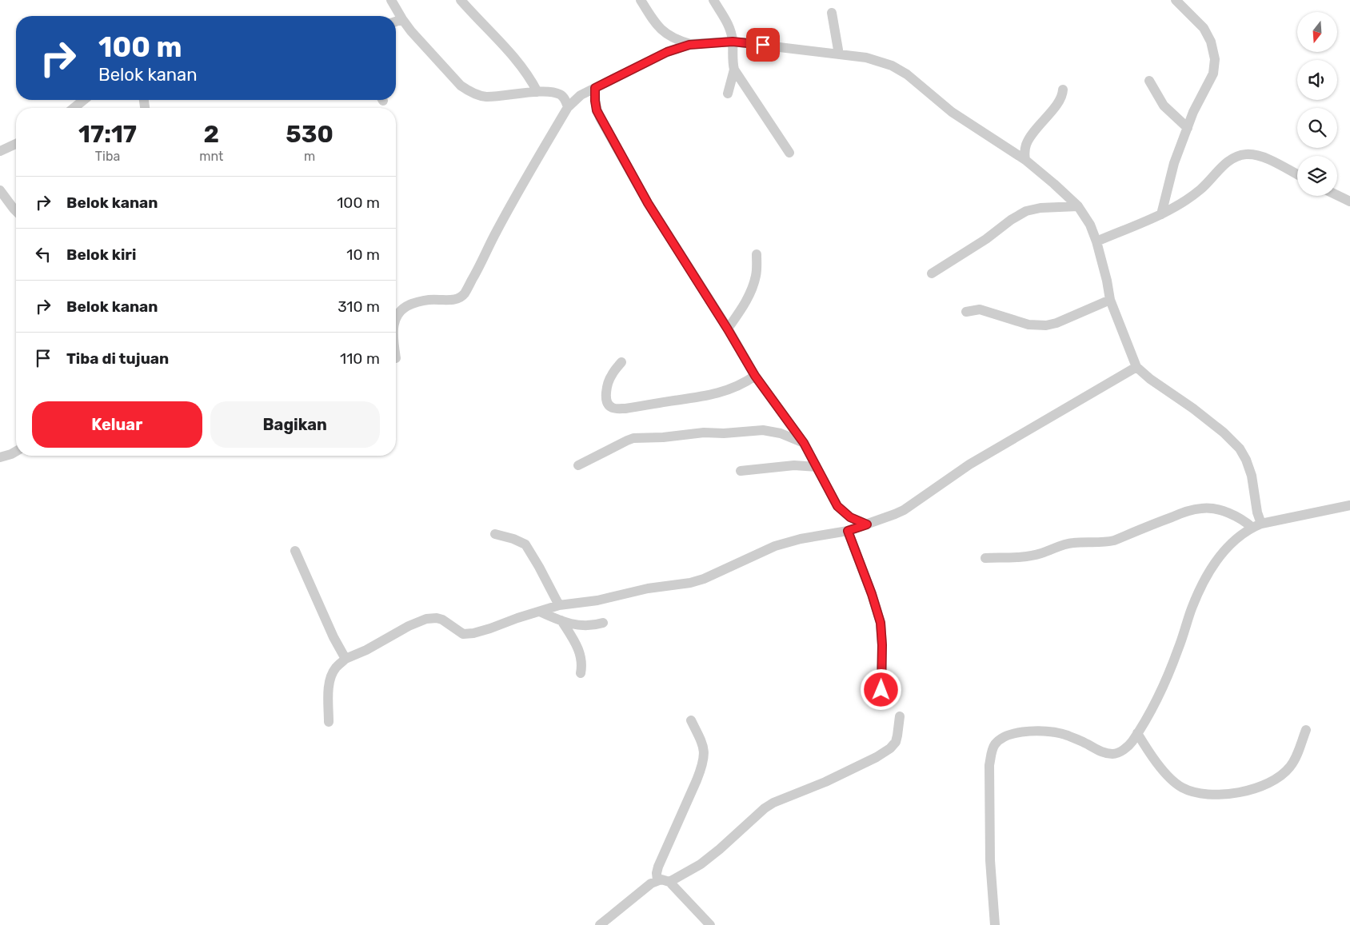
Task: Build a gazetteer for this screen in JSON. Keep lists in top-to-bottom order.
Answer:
{
  "north": "bottom",
  "page": {
    "turn": ["100 m", "Belok kanan"],
    "eta": [
      "17:17",
      "Tiba",
      "2",
      "mnt",
      "530",
      "m"
    ],
    "list": [
      {
        "name": "Belok kanan",
        "value": "100 m"
      },
      {
        "name": "Belok kiri",
        "value": "10 m"
      },
      {
        "name": "Belok kanan",
        "value": "310 m"
      },
      {
        "name": "Tiba di tujuan",
        "value": "110 m"
      }
    ],
    "buttons": ["Keluar", "Bagikan"]
  }
}
